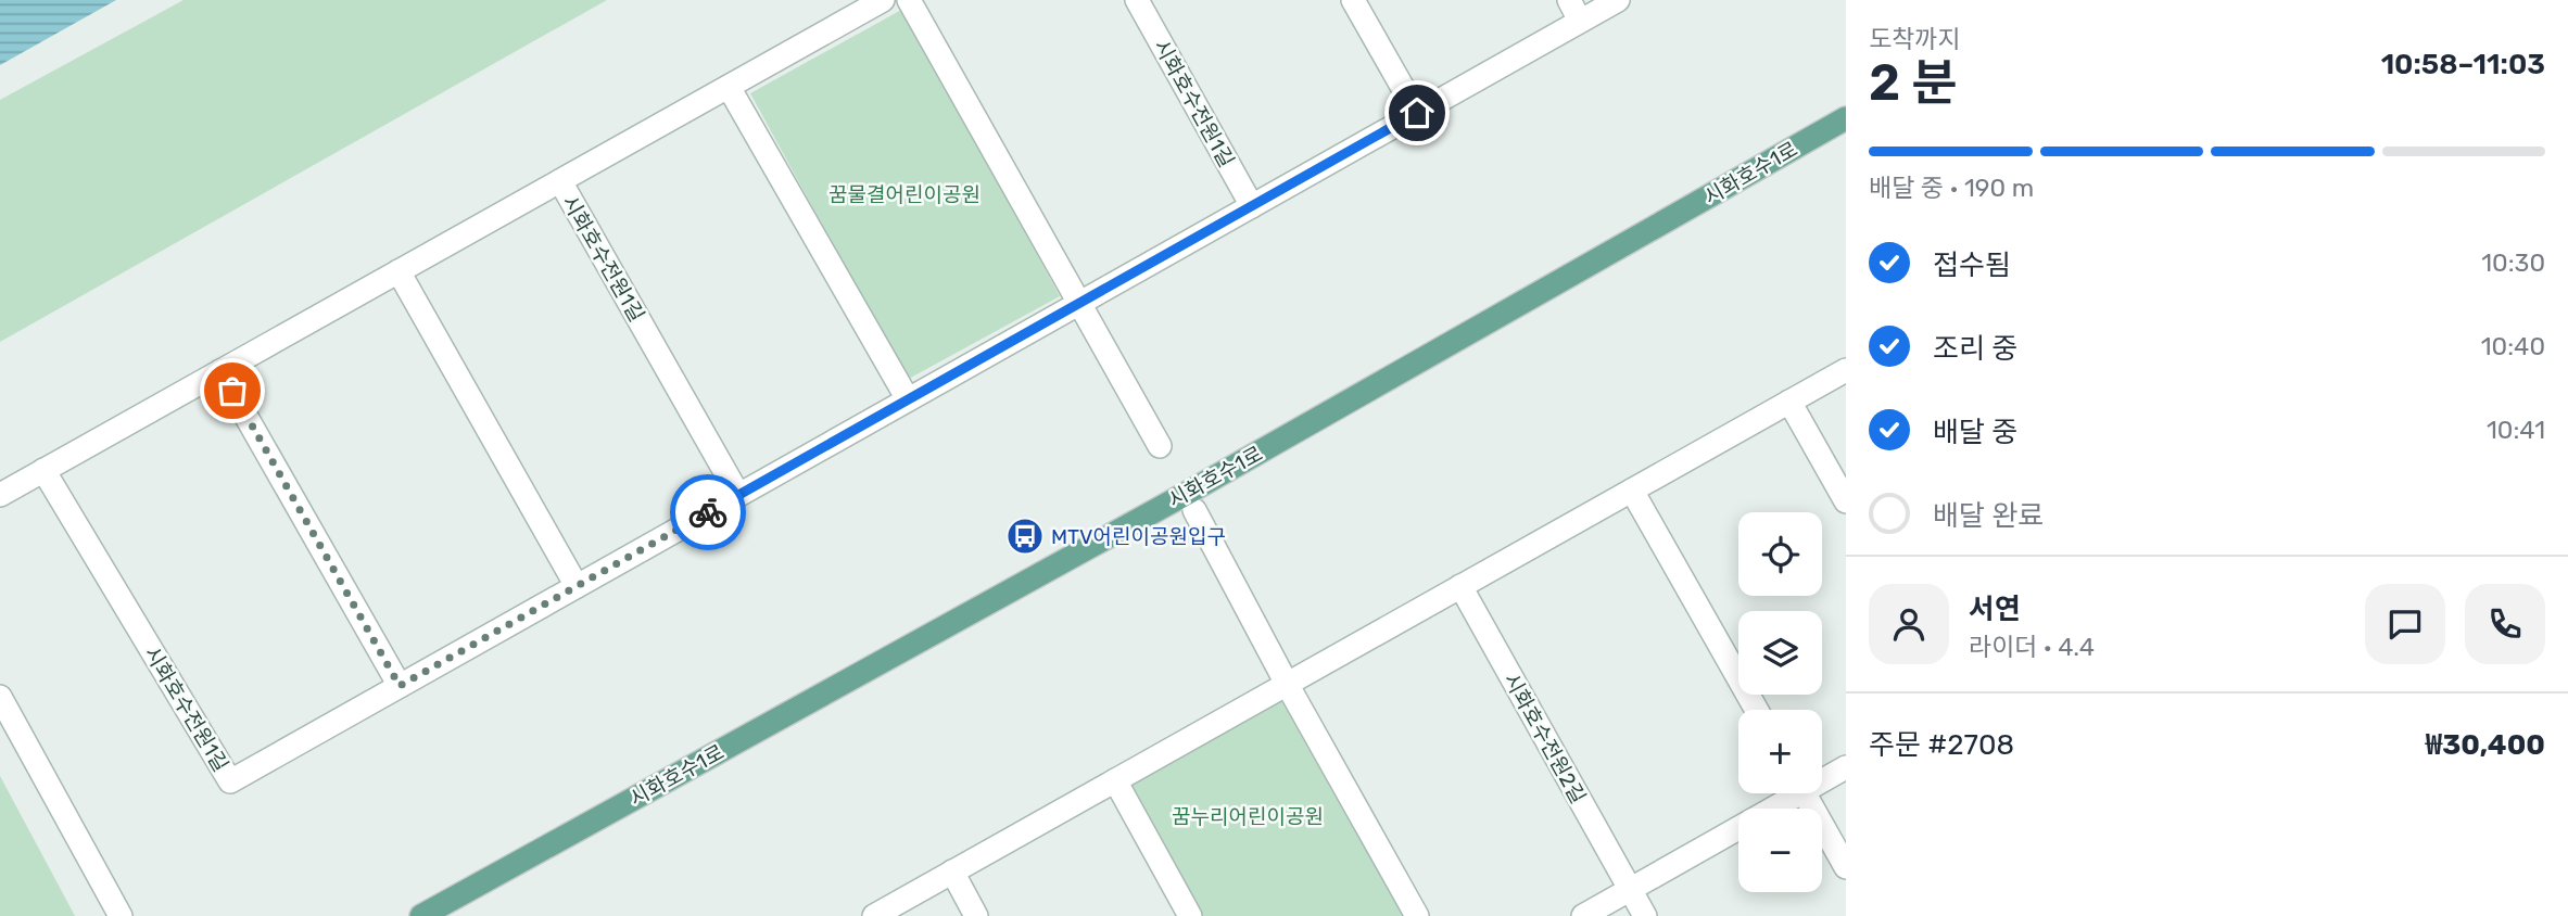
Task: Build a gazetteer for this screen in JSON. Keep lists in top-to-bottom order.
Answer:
{
  "streets": {
    "main road": ["시화호수1로"],
    "street": ["시화호수전원1길", "시화호수전원2길"]
  },
  "parks": ["꿈물결어린이공원", "꿈누리어린이공원"],
  "places": {
    "bus stop": ["MTV어린이공원입구"]
  },
  "page": {
    "heading": ["2 분", "도착까지", "10:58–11:03"],
    "panel": [
      "서연",
      "라이더 · 4.4",
      "주문 #2708",
      "₩30,400"
    ],
    "bar": "배달 중 · 190 m",
    "list": [
      ["접수됨", "10:30"],
      ["조리 중", "10:40"],
      ["배달 중", "10:41"],
      "배달 완료"
    ],
    "map_buttons": ["+", "−"]
  }
}
